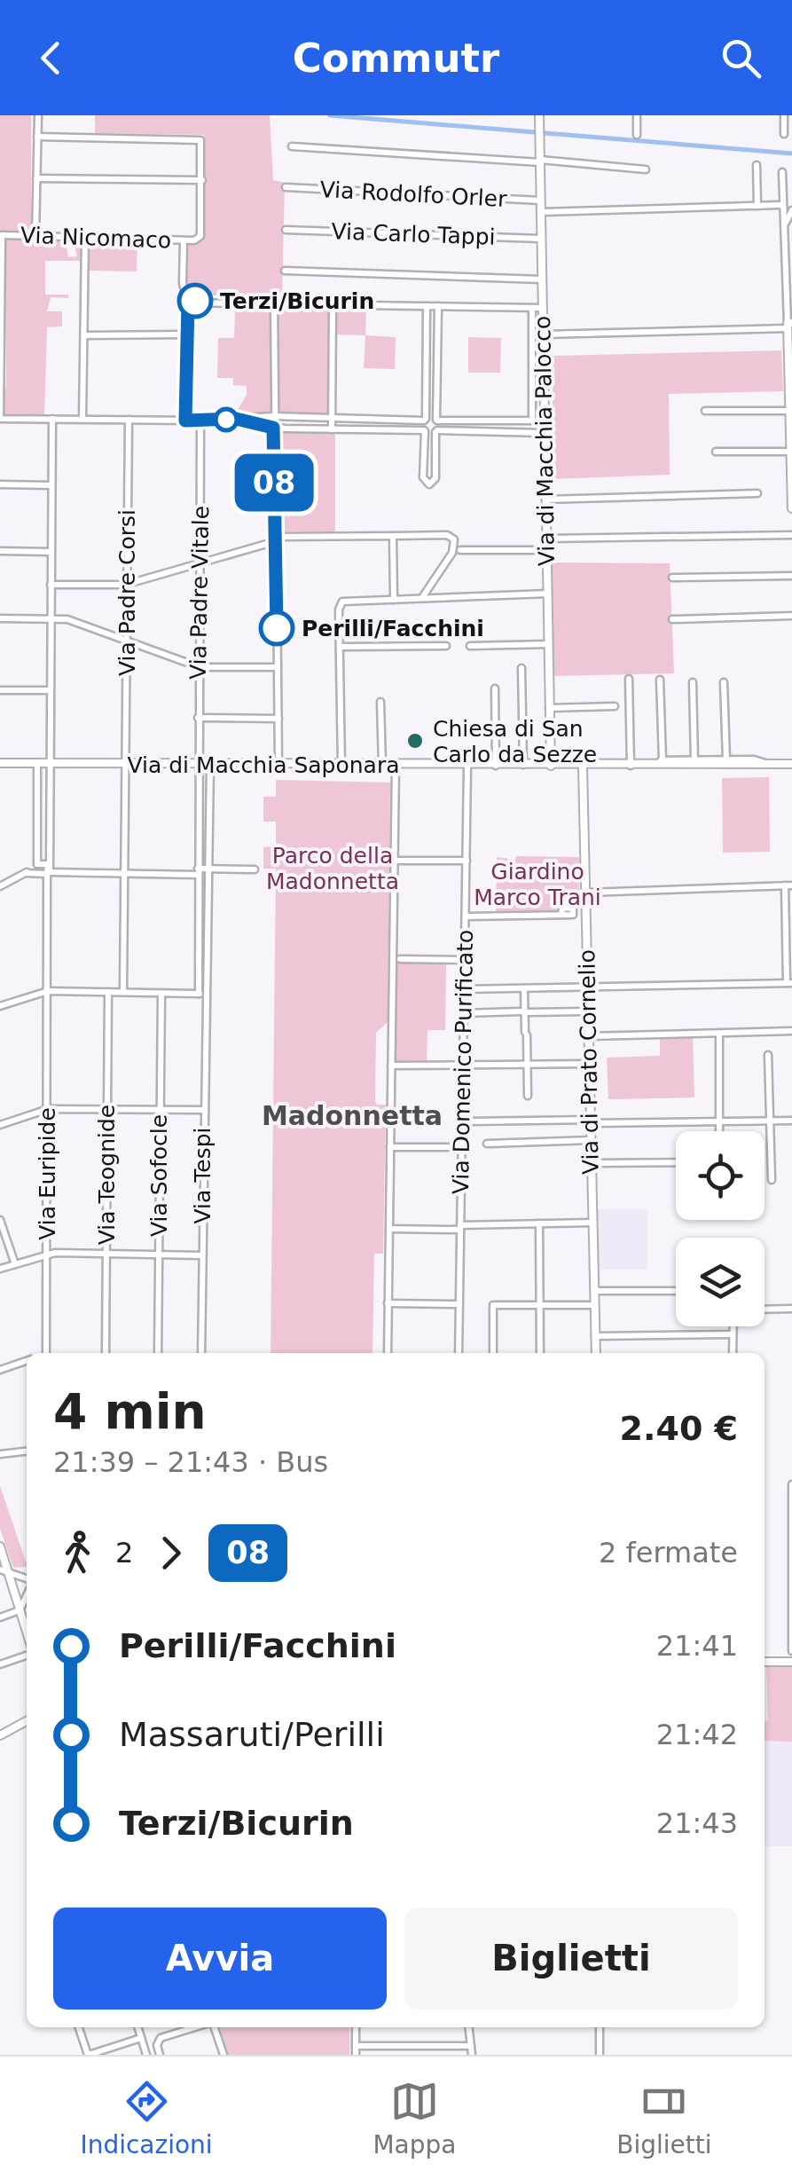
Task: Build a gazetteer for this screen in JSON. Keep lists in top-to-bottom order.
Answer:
{
  "streets": {
    "street": [
      "Via Rodolfo Orler",
      "Via Carlo Tappi",
      "Via Nicomaco",
      "Via di Macchia Palocco",
      "Via Padre Corsi",
      "Via Padre Vitale",
      "Via di Macchia Saponara",
      "Via Domenico Purificato",
      "Via di Prato Cornelio",
      "Via Euripide",
      "Via Teognide",
      "Via Sofocle",
      "Via Tespi"
    ]
  },
  "crossings": [
    ["Via Rodolfo Orler", "Via di Macchia Palocco"],
    ["Via Carlo Tappi", "Via di Macchia Palocco"],
    ["Via di Macchia Palocco", "Via di Macchia Saponara"],
    ["Via Padre Corsi", "Via di Macchia Saponara"],
    ["Via Padre Vitale", "Via di Macchia Saponara"],
    ["Via Padre Vitale", "Via Tespi"],
    ["Via di Macchia Saponara", "Via Domenico Purificato"],
    ["Via di Macchia Saponara", "Via di Prato Cornelio"],
    ["Via di Macchia Saponara", "Via Tespi"]
  ],
  "districts": ["Madonnetta"],
  "parks": ["Parco della Madonnetta", "Giardino Marco Trani"],
  "places": ["Terzi/Bicurin", "Perilli/Facchini", "Chiesa di San Carlo da Sezze"],
  "lines": ["bus line 08"],
  "page": {
    "header": "Commutr",
    "on_map": "08",
    "heading": ["4 min", "21:39 – 21:43 · Bus", "2.40 €"],
    "legs": ["2", "08", "2 fermate"],
    "list": [
      {
        "name": "Perilli/Facchini",
        "value": "21:41"
      },
      {
        "name": "Massaruti/Perilli",
        "value": "21:42"
      },
      {
        "name": "Terzi/Bicurin",
        "value": "21:43"
      }
    ],
    "buttons": ["Avvia", "Biglietti"],
    "tabs": ["Indicazioni", "Mappa", "Biglietti"]
  }
}
